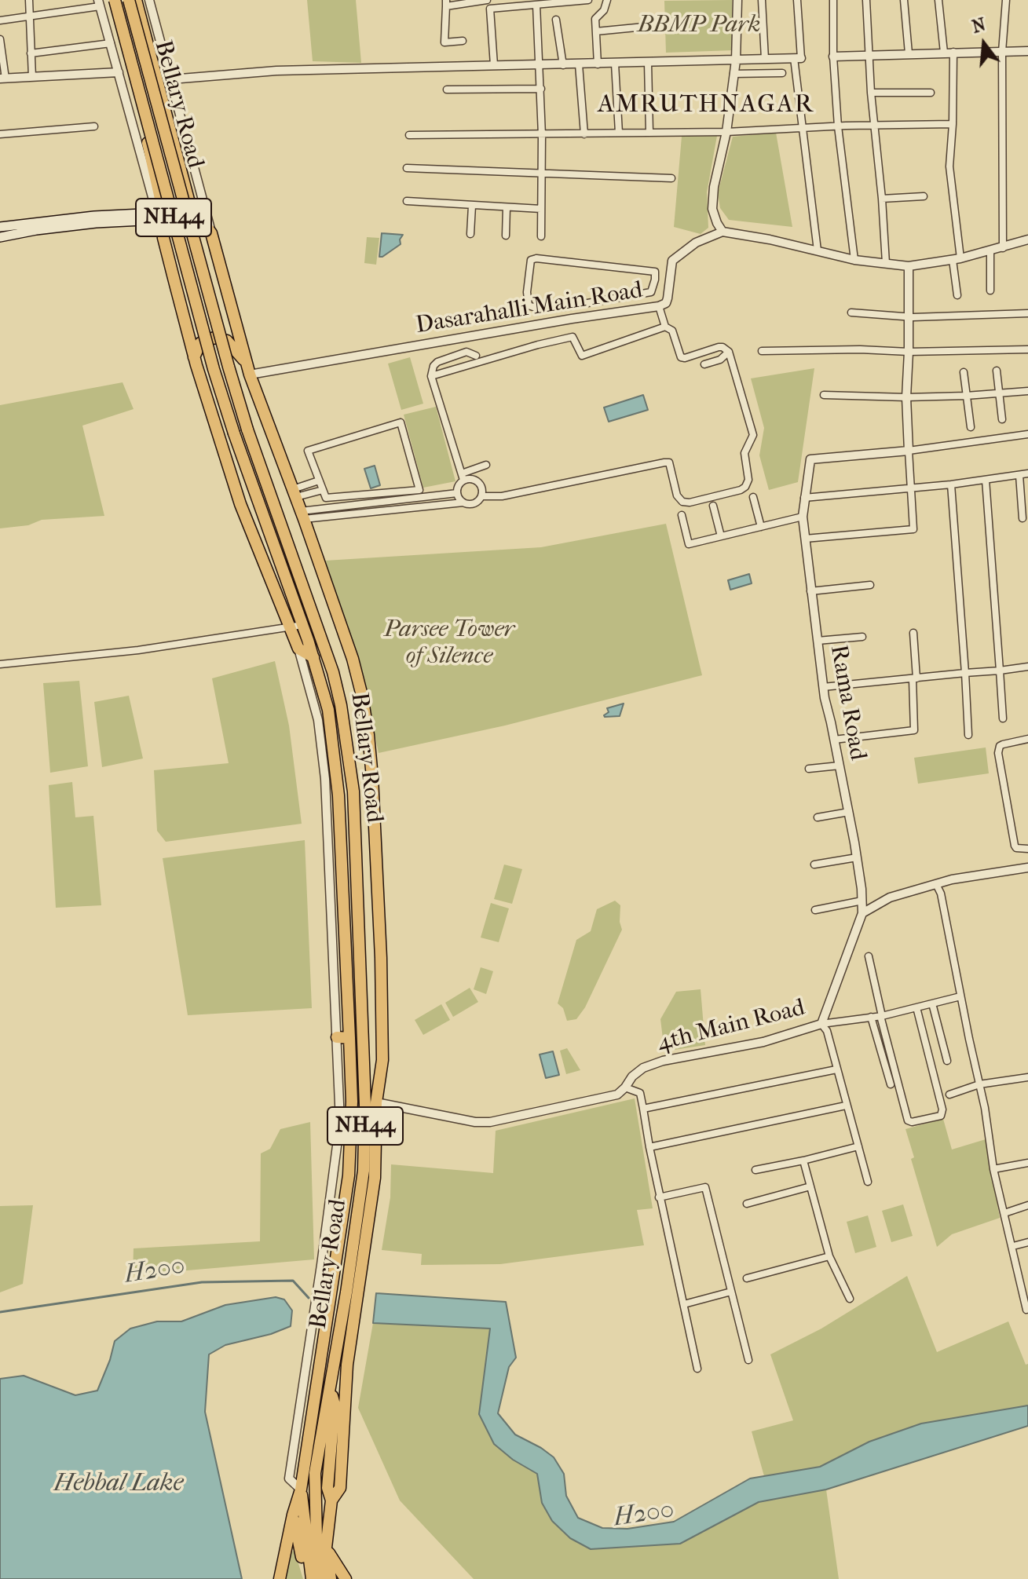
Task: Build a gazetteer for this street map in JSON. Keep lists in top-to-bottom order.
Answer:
{
  "streets": {
    "highway": ["Bellary Road", "NH44"],
    "street": ["Dasarahalli Main Road", "Rama Road", "4th Main Road"]
  },
  "crossings": [
    ["Bellary Road", "NH44"],
    ["Bellary Road", "Dasarahalli Main Road"],
    ["Bellary Road", "4th Main Road"],
    ["Rama Road", "4th Main Road"]
  ],
  "districts": ["AMRUTHNAGAR"],
  "water": ["H200", "Hebbal Lake"],
  "parks": ["BBMP Park", "Parsee Tower of Silence"],
  "north": "top"
}
